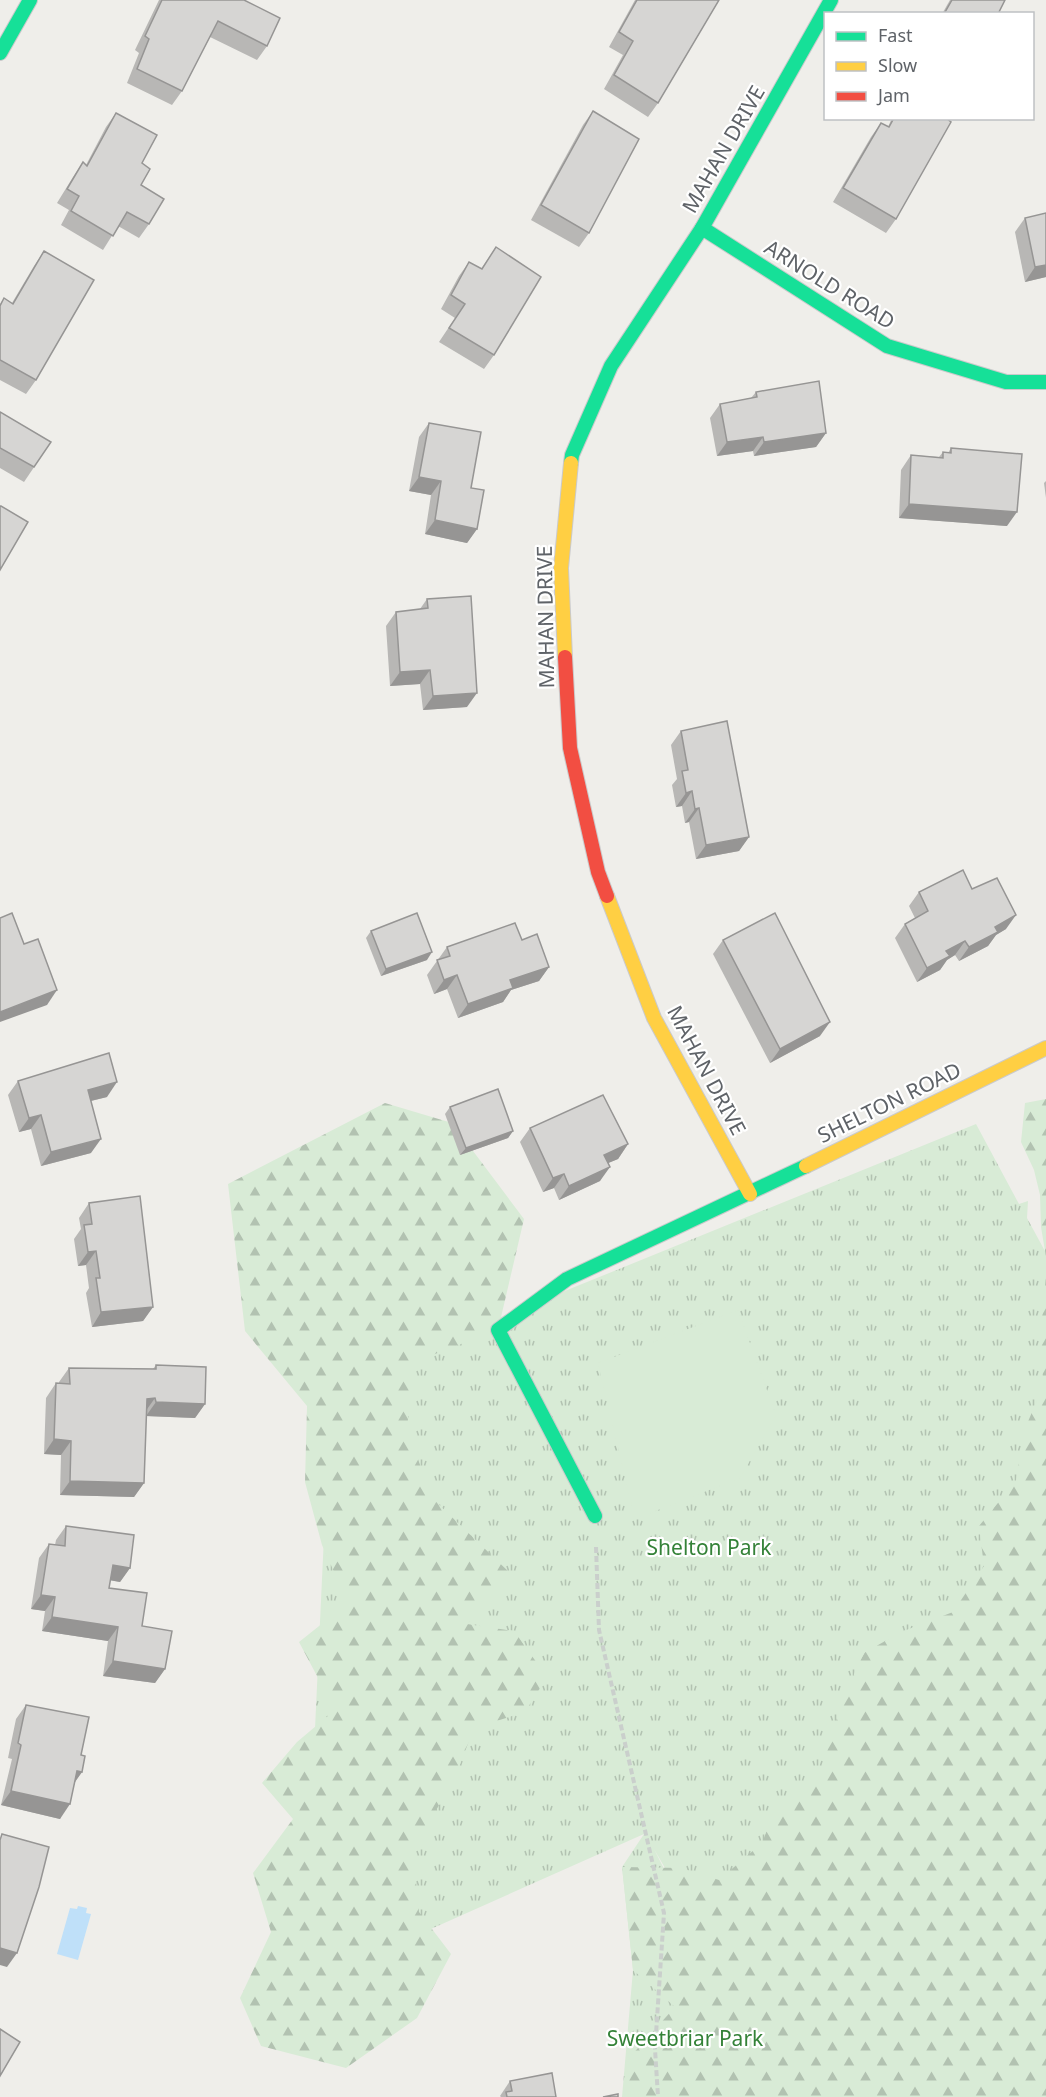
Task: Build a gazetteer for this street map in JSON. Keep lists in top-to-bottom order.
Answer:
{
  "streets": {
    "street": ["MAHAN DRIVE", "ARNOLD ROAD", "SHELTON ROAD"]
  },
  "crossings": [
    ["MAHAN DRIVE", "ARNOLD ROAD"],
    ["MAHAN DRIVE", "SHELTON ROAD"]
  ],
  "parks": ["Shelton Park", "Sweetbriar Park"],
  "legend": ["Fast", "Slow", "Jam"]
}
